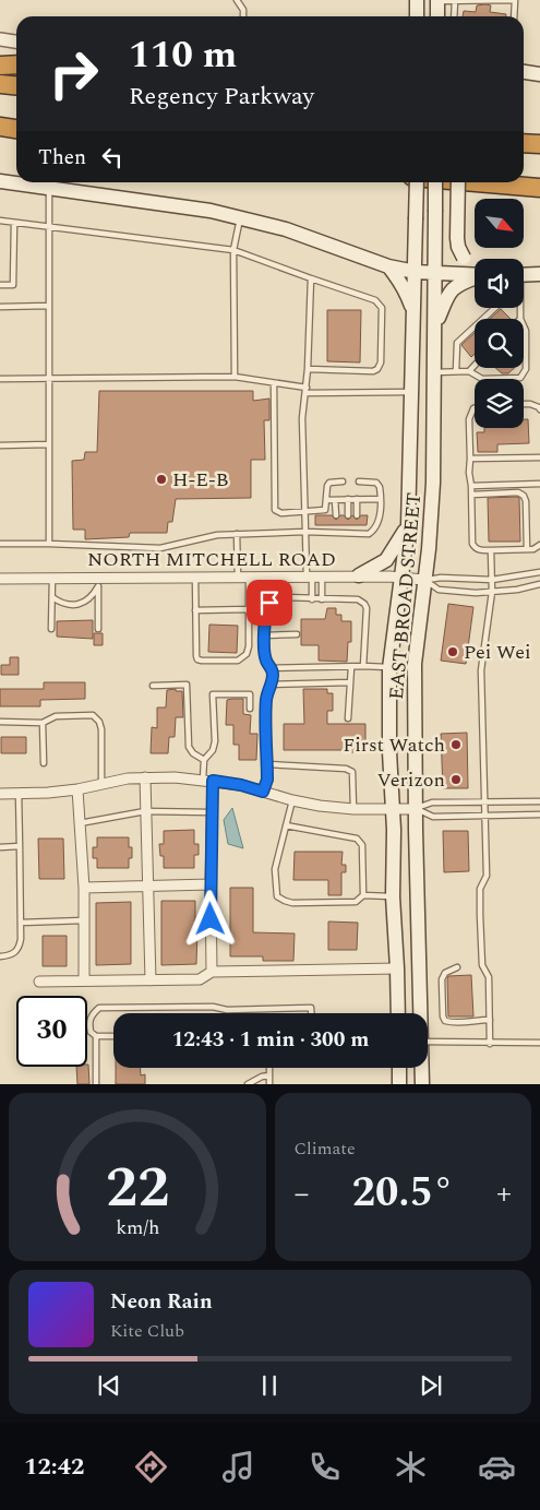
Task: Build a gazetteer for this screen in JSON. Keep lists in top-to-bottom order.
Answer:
{
  "streets": {
    "main road": ["EAST BROAD STREET"],
    "street": ["NORTH MITCHELL ROAD"]
  },
  "crossings": [
    ["NORTH MITCHELL ROAD", "EAST BROAD STREET"]
  ],
  "places": [
    "H-E-B",
    "Pei Wei",
    "First Watch",
    "Verizon"
  ],
  "north": "bottom right",
  "page": {
    "turn": ["110 m", "Regency Parkway"],
    "then": "Then",
    "limit": "30",
    "trip": "12:43 · 1 min · 300 m",
    "tile": "Climate",
    "heat": ["−", "20.5°", "+"],
    "song": ["Neon Rain", "Kite Club"],
    "tabs": "12:42",
    "gauge": ["22", "km/h"]
  }
}
